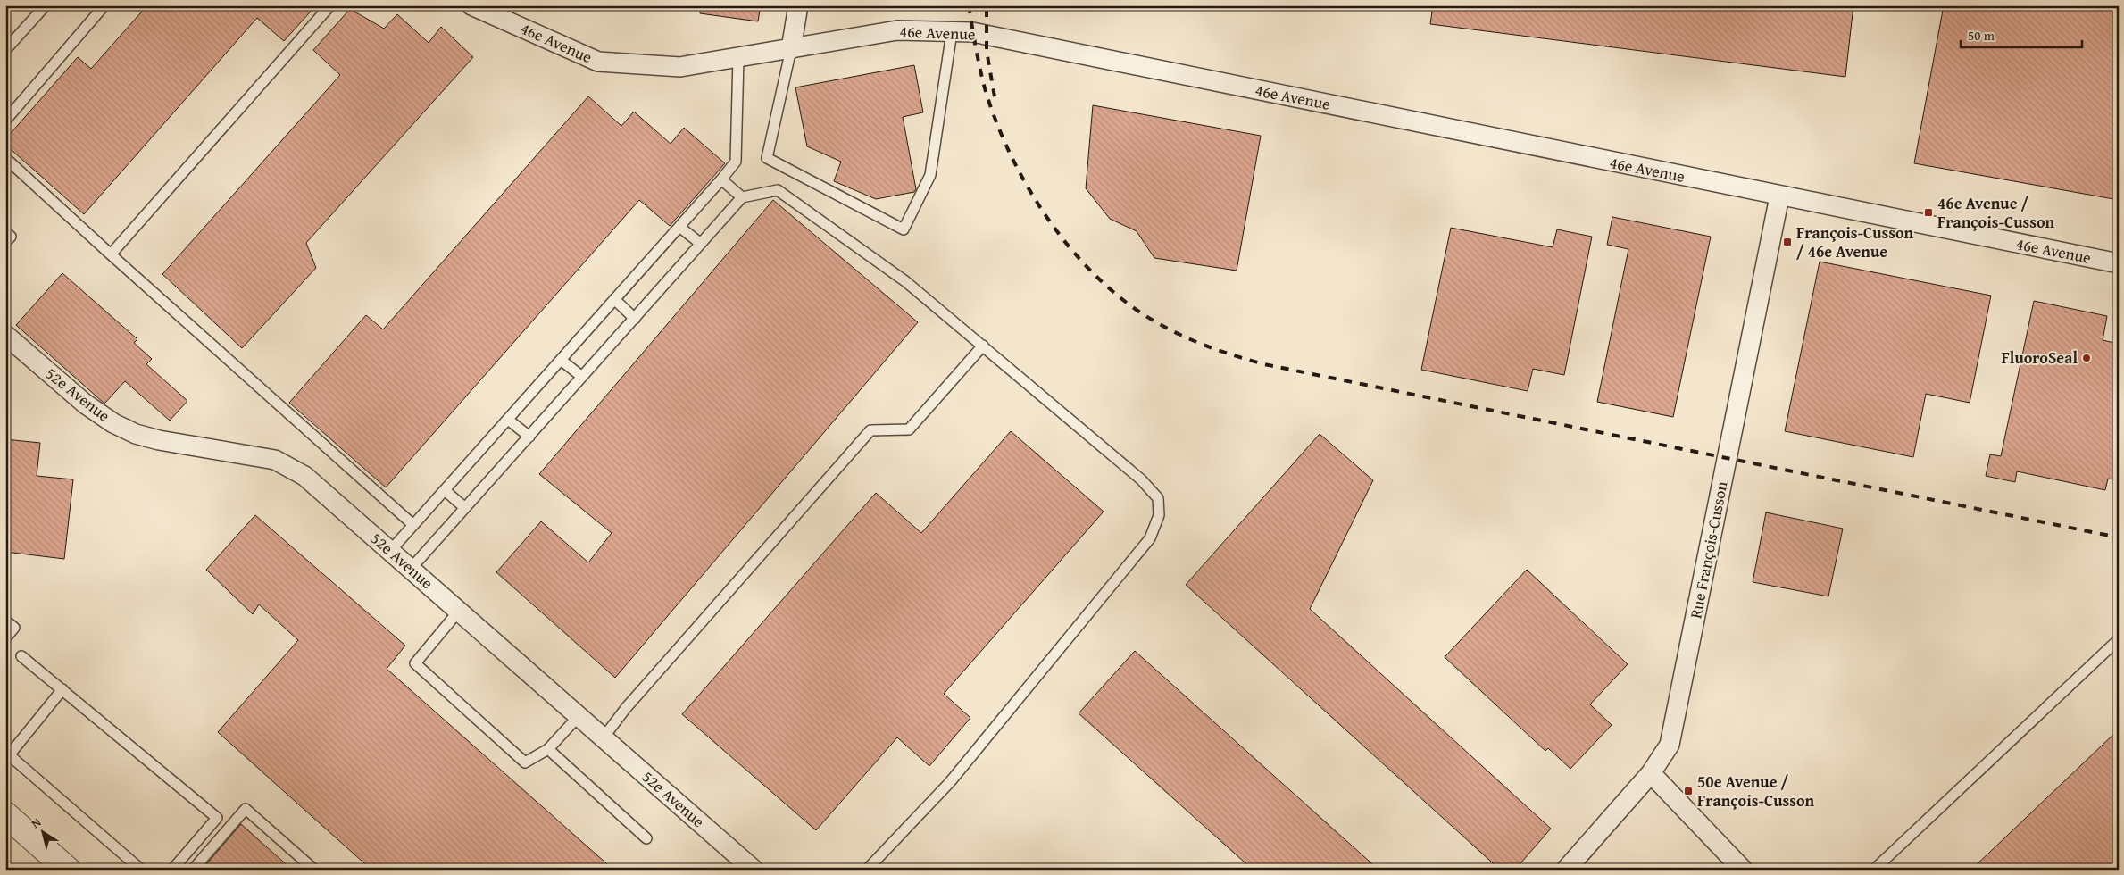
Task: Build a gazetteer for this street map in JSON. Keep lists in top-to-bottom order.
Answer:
{
  "streets": {
    "street": ["46e Avenue", "52e Avenue", "Rue François-Cusson"]
  },
  "crossings": [
    ["46e Avenue", "Rue François-Cusson"]
  ],
  "places": {
    "transit": ["46e Avenue / François-Cusson", "François-Cusson / 46e Avenue", "50e Avenue / François-Cusson"],
    "other": ["FluoroSeal"]
  },
  "scale_bar": "50 m",
  "north": "top left"
}
